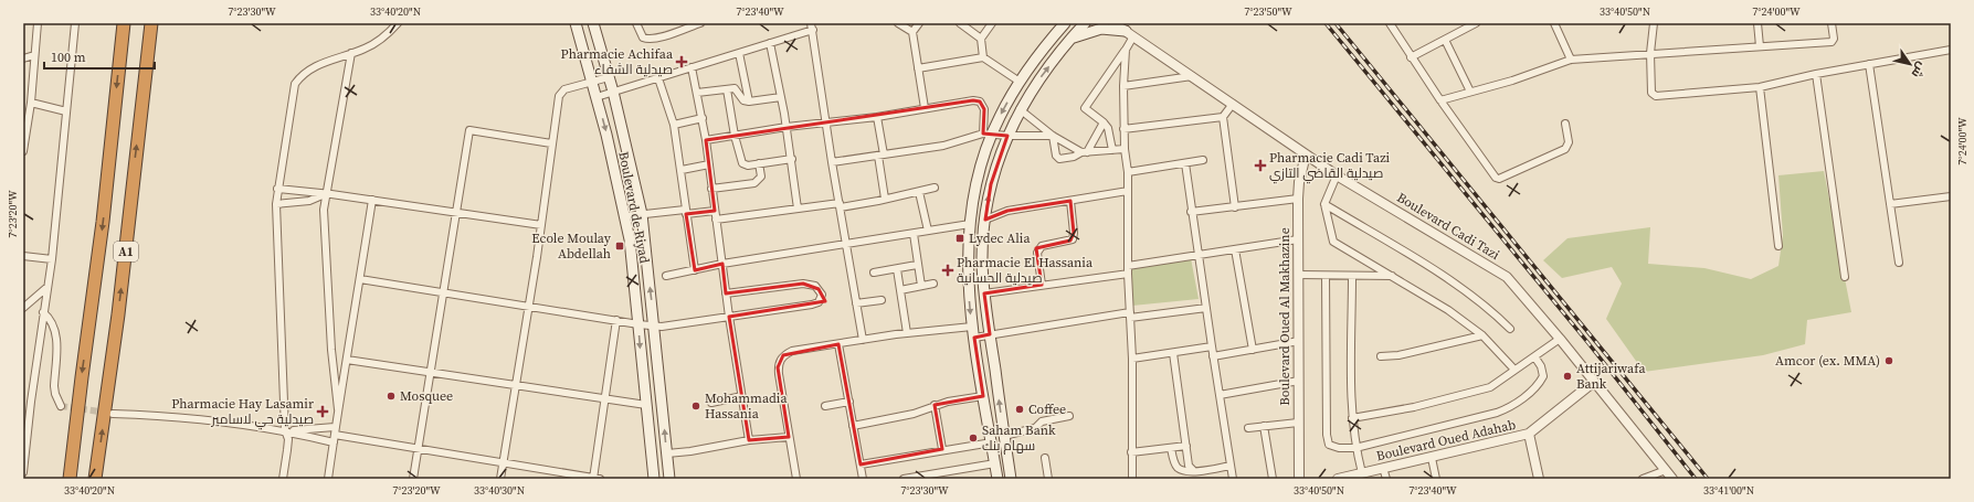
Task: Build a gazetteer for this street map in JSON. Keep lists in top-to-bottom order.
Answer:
{
  "streets": {
    "highway": ["A1"],
    "main road": ["Boulevard de Riyad"],
    "street": ["Boulevard Cadi Tazi", "Boulevard Oued Al Makhazine", "Boulevard Oued Adahab"]
  },
  "crossings": [
    ["Boulevard Cadi Tazi", "Boulevard Oued Al Makhazine"],
    ["Boulevard Cadi Tazi", "Boulevard Oued Adahab"]
  ],
  "places": {
    "health": [
      "Pharmacie Achifaa صيدلية الشفاء",
      "Pharmacie Cadi Tazi صيدلية القاضي التازي",
      "Pharmacie El Hassania صيدلية الحسانية",
      "Pharmacie Hay Lasamir صيدلية حي لاسامير"
    ],
    "transit": ["Lydec Alia", "Ecole Moulay Abdellah"],
    "other": [
      "Amcor (ex. MMA)",
      "Attijariwafa Bank",
      "Mosquee",
      "Mohammadia Hassania",
      "Coffee",
      "Saham Bank سهام بنك"
    ]
  },
  "scale_bar": "100 m",
  "north": "bottom right",
  "coordinates": [
    "7°23'30\"W",
    "33°40'20\"N",
    "7°23'40\"W",
    "7°23'50\"W",
    "33°40'50\"N",
    "7°24'00\"W",
    "7°23'20\"W",
    "33°40'30\"N",
    "33°41'00\"N"
  ]
}
